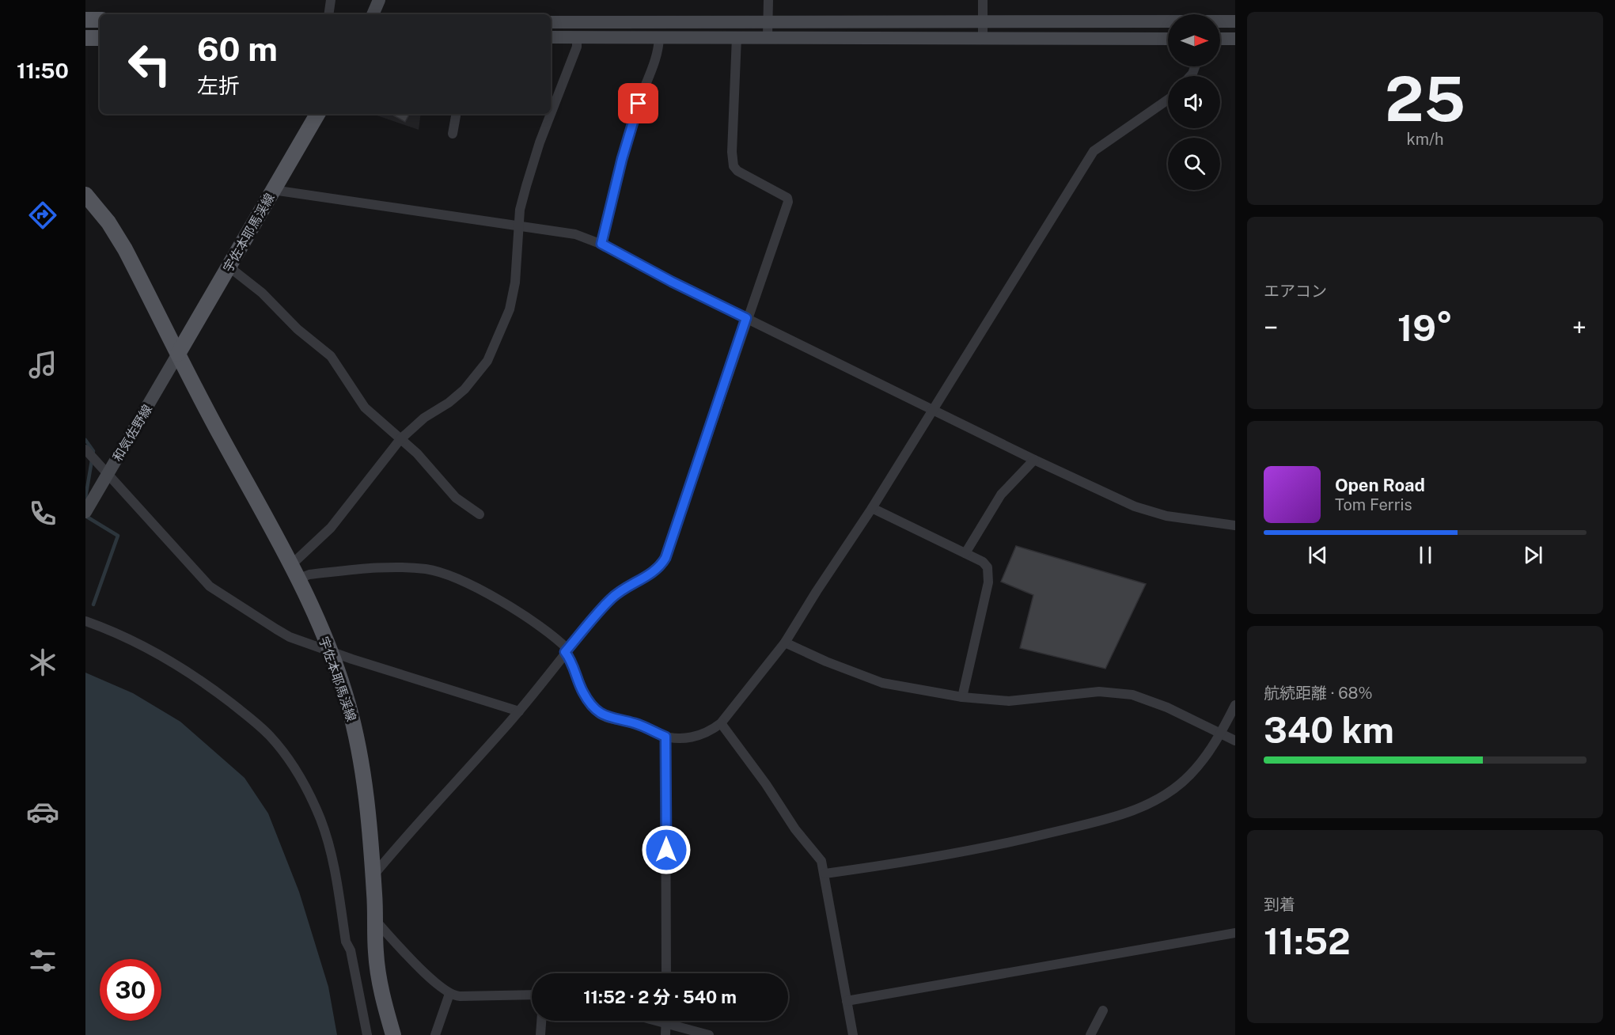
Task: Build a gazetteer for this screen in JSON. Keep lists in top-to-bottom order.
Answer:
{
  "streets": {
    "main road": ["宇佐本耶馬渓線"],
    "street": ["和気佐野線"]
  },
  "crossings": [
    ["宇佐本耶馬渓線", "和気佐野線"]
  ],
  "north": "right",
  "page": {
    "tabs": "11:50",
    "tile": [
      ["25", "km/h"],
      "エアコン",
      ["航続距離 · 68%", "340 km"],
      ["到着", "11:52"]
    ],
    "turn": ["60 m", "左折"],
    "heat": ["−", "19°", "+"],
    "song": ["Open Road", "Tom Ferris"],
    "limit": "30",
    "trip": "11:52 · 2 分 · 540 m"
  }
}
